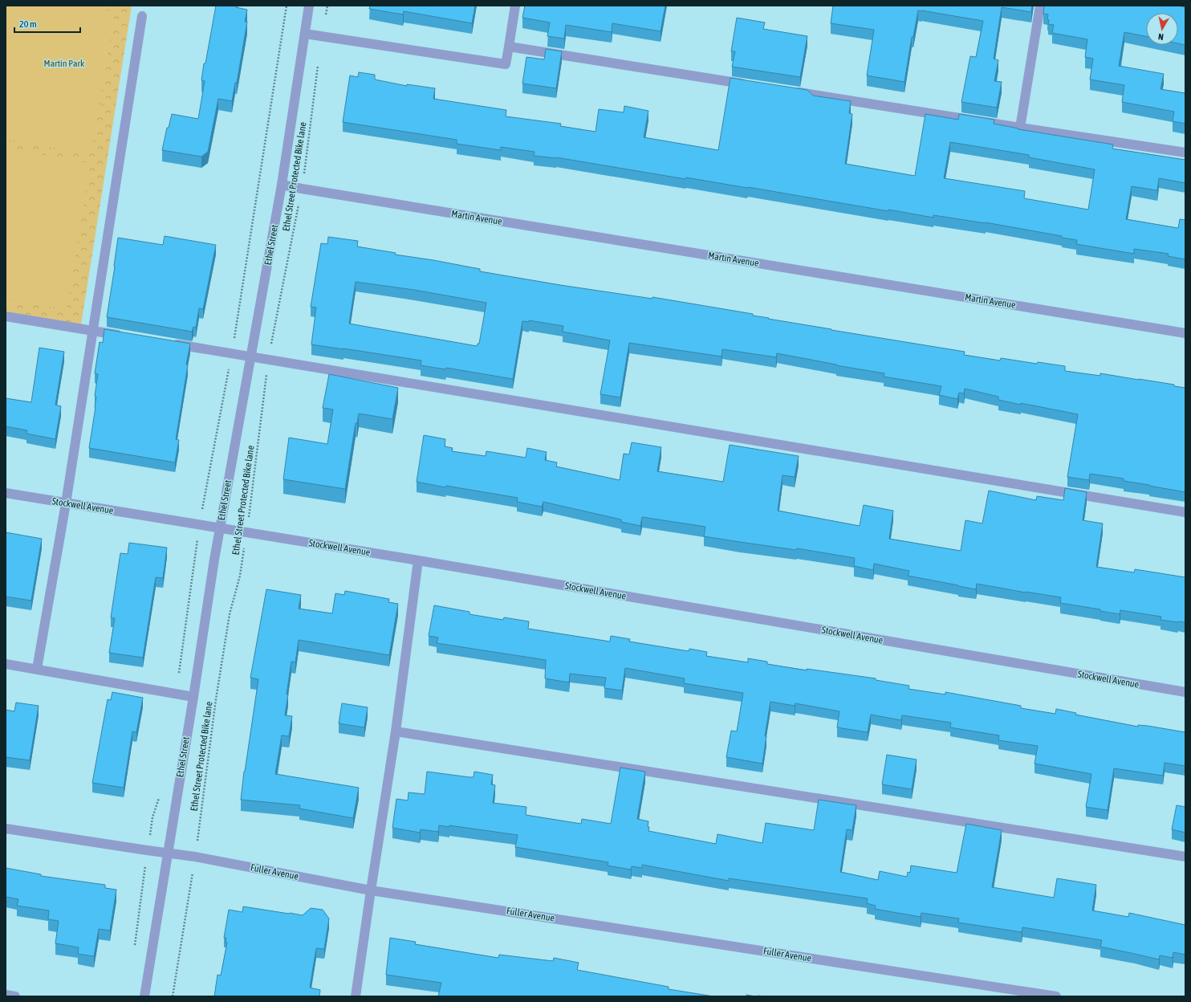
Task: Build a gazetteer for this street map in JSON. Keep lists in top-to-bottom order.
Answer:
{
  "streets": {
    "street": [
      "Martin Avenue",
      "Ethel Street",
      "Stockwell Avenue",
      "Fuller Avenue"
    ],
    "path": ["Ethel Street Protected Bike lane"]
  },
  "crossings": [
    ["Ethel Street Protected Bike lane", "Martin Avenue"],
    ["Ethel Street Protected Bike lane", "Stockwell Avenue"],
    ["Ethel Street Protected Bike lane", "Fuller Avenue"],
    ["Martin Avenue", "Ethel Street"],
    ["Ethel Street", "Stockwell Avenue"],
    ["Ethel Street", "Fuller Avenue"]
  ],
  "parks": ["Martin Park"],
  "scale_bar": "20 m",
  "north": "bottom"
}
